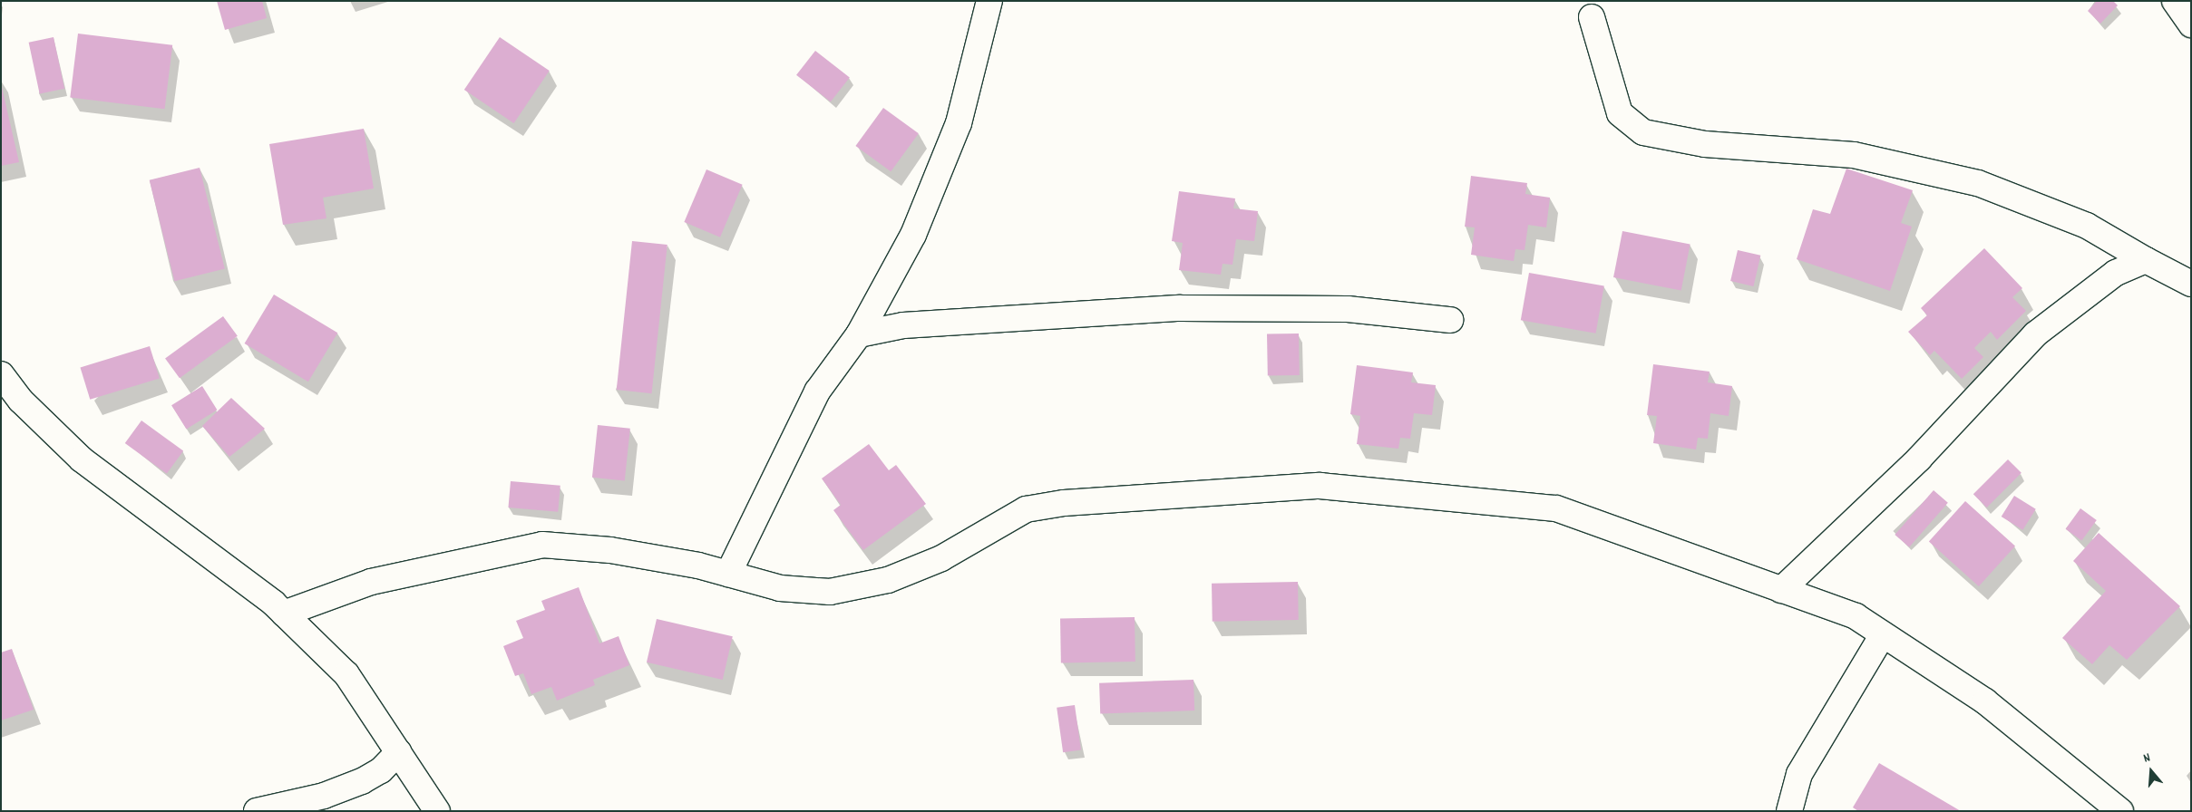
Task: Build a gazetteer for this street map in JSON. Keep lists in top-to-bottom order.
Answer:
{
  "north": "top"
}
